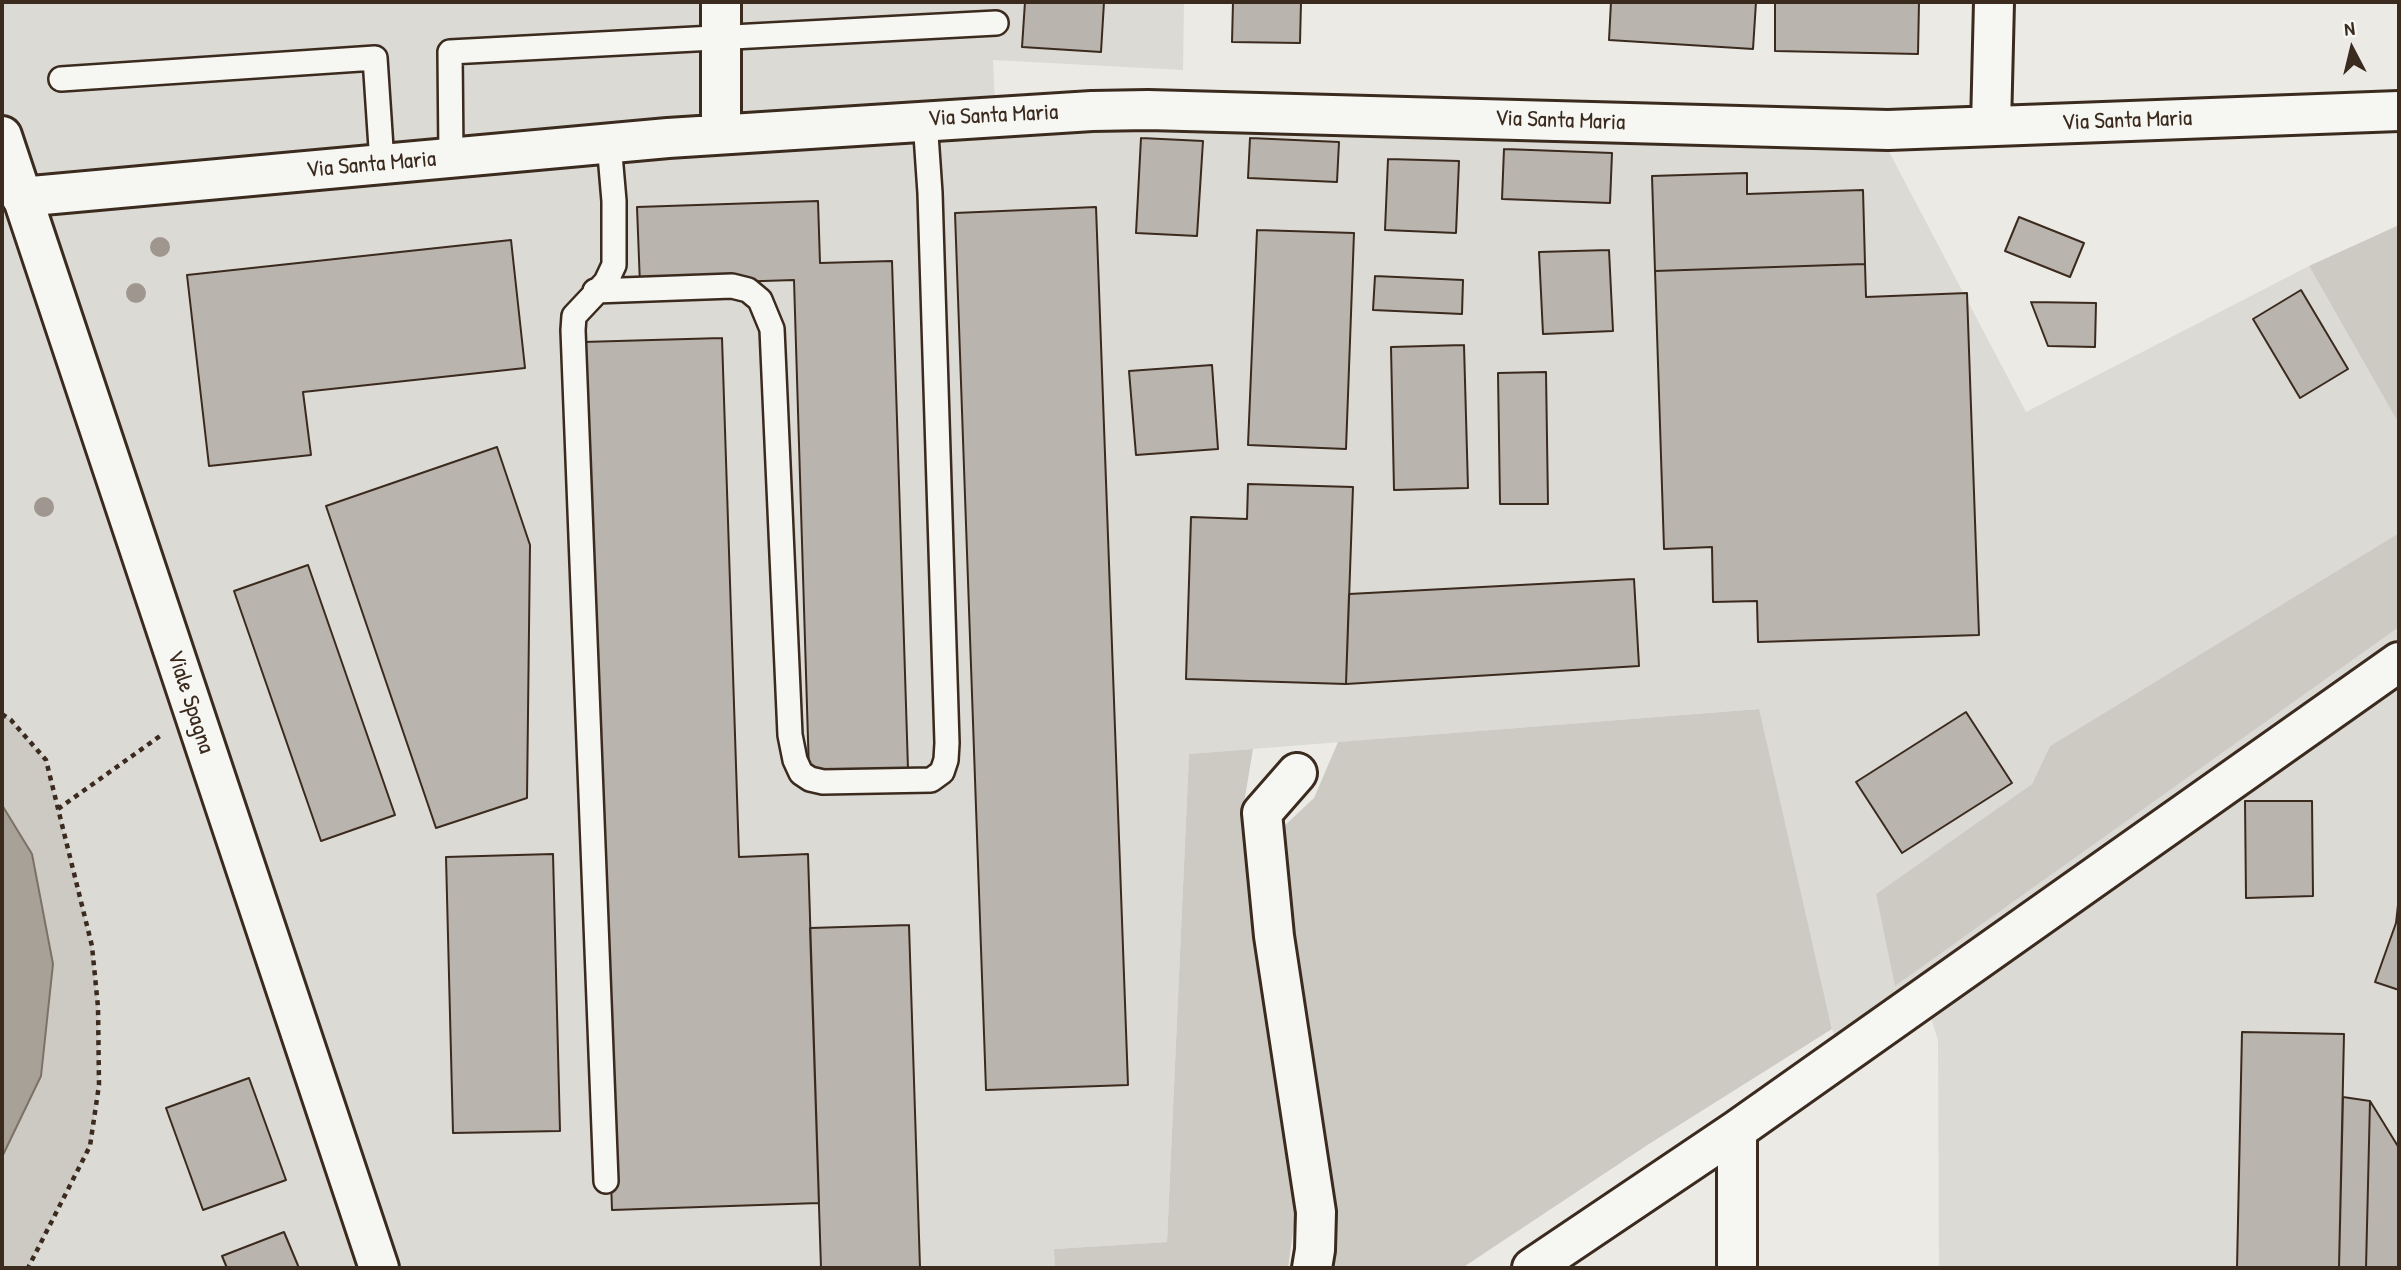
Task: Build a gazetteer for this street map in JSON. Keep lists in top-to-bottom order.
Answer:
{
  "streets": {
    "street": ["Via Santa Maria", "Viale Spagna"]
  },
  "crossings": [
    ["Via Santa Maria", "Viale Spagna"]
  ],
  "north": "top"
}
